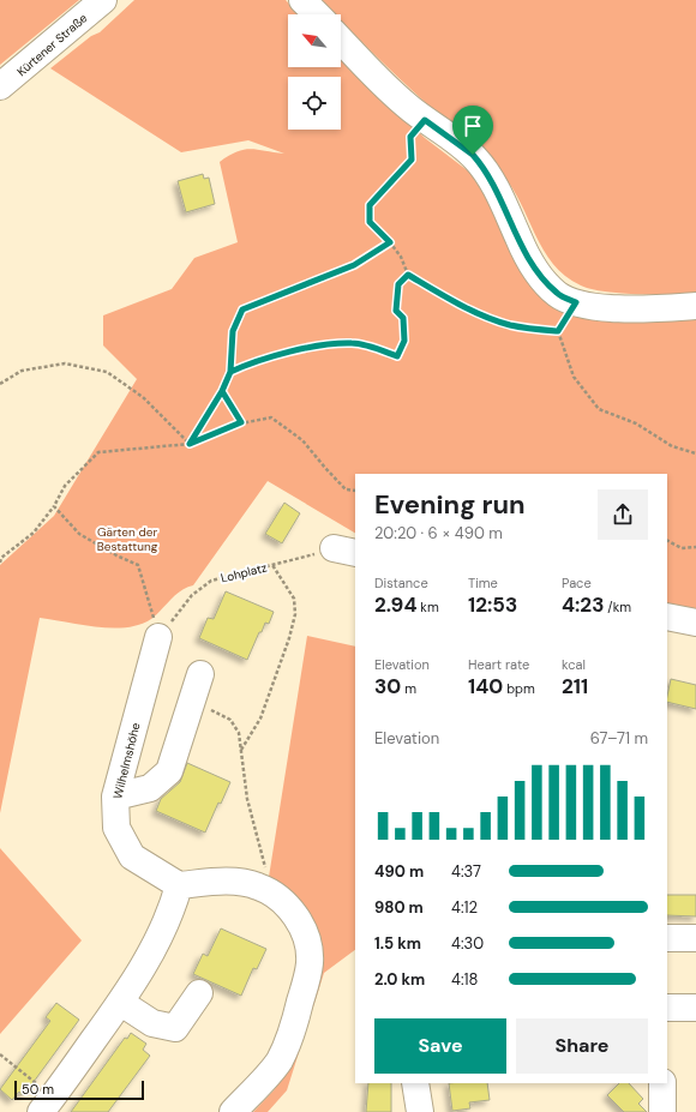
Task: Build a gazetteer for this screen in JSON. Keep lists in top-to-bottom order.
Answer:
{
  "streets": {
    "street": ["Kürtener Straße", "Wilhelmshöhe"],
    "path": ["Lohplatz"]
  },
  "crossings": [
    ["Lohplatz", "Wilhelmshöhe"]
  ],
  "parks": ["Gärten der Bestattung"],
  "scale_bar": "50 m",
  "north": "top left",
  "page": {
    "heading": ["Evening run", "20:20 · 6 × 490 m"],
    "stats": [
      ["Distance", "2.94 km"],
      ["Time", "12:53"],
      ["Pace", "4:23 /km"],
      ["Elevation", "30 m"],
      ["Heart rate", "140 bpm"],
      ["kcal", "211"]
    ],
    "chart": ["Elevation", "67–71 m"],
    "list": [
      {
        "name": "490 m",
        "note": "4:37"
      },
      {
        "name": "980 m",
        "note": "4:12"
      },
      {
        "name": "1.5 km",
        "note": "4:30"
      },
      {
        "name": "2.0 km",
        "note": "4:18"
      }
    ],
    "buttons": ["Save", "Share"],
    "scale": "50 m"
  }
}
